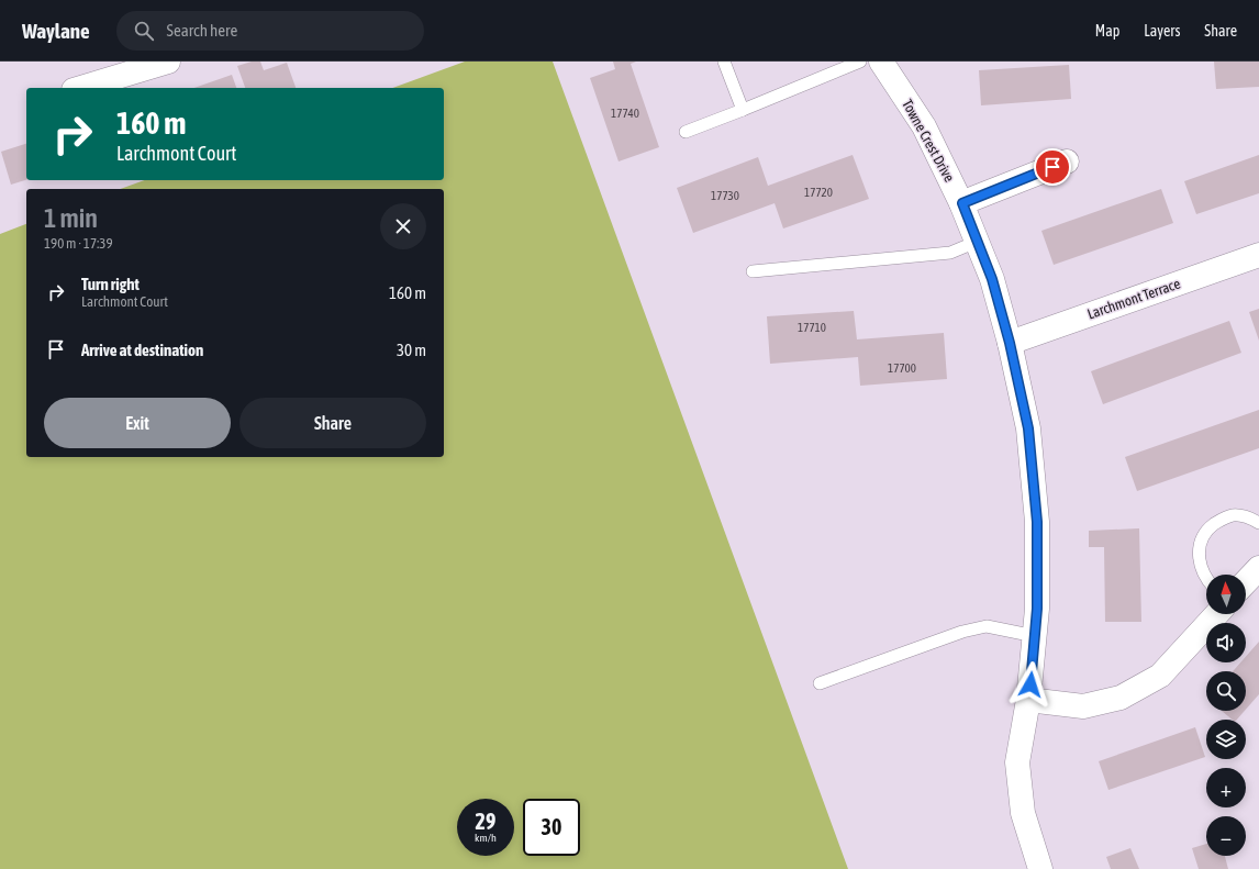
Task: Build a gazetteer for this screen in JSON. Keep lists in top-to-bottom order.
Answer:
{
  "streets": {
    "street": ["Towne Crest Drive", "Larchmont Terrace"]
  },
  "crossings": [
    ["Towne Crest Drive", "Larchmont Terrace"]
  ],
  "house_numbers": [
    "17740",
    "17720",
    "17730",
    "17710",
    "17700"
  ],
  "north": "top",
  "page": {
    "header": "Waylane",
    "search": "Search here",
    "nav": ["Map", "Layers", "Share"],
    "turn": ["160 m", "Larchmont Court"],
    "heading": ["1 min", "190 m · 17:39"],
    "list": [
      {
        "name": "Turn right",
        "note": "Larchmont Court",
        "value": "160 m"
      },
      {
        "name": "Arrive at destination",
        "value": "30 m"
      }
    ],
    "buttons": ["Exit", "Share"],
    "map_buttons": ["+", "−"],
    "speed": "29 km/h",
    "limit": "30"
  }
}
